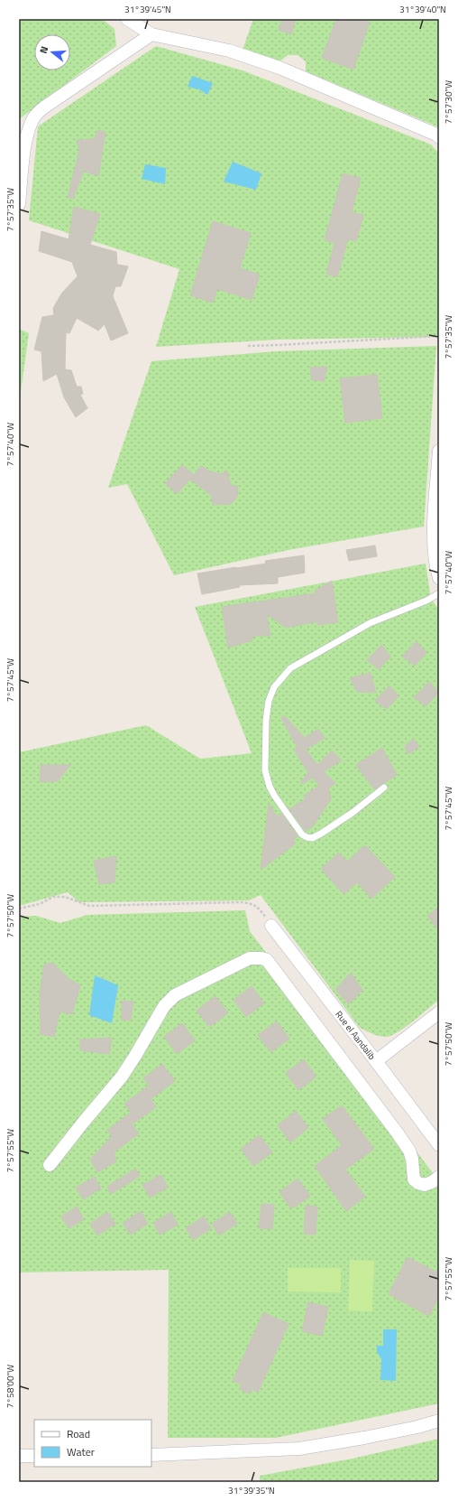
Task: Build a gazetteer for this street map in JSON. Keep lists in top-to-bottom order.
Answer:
{
  "streets": {
    "street": ["Rue el Aandalib"]
  },
  "legend": ["Road", "Water"],
  "north": "left",
  "coordinates": [
    "31°39'45\"N",
    "31°39'40\"N",
    "7°57'30\"W",
    "7°57'35\"W",
    "7°57'40\"W",
    "7°57'45\"W",
    "7°57'50\"W",
    "7°57'55\"W",
    "7°58'00\"W",
    "31°39'35\"N"
  ]
}
